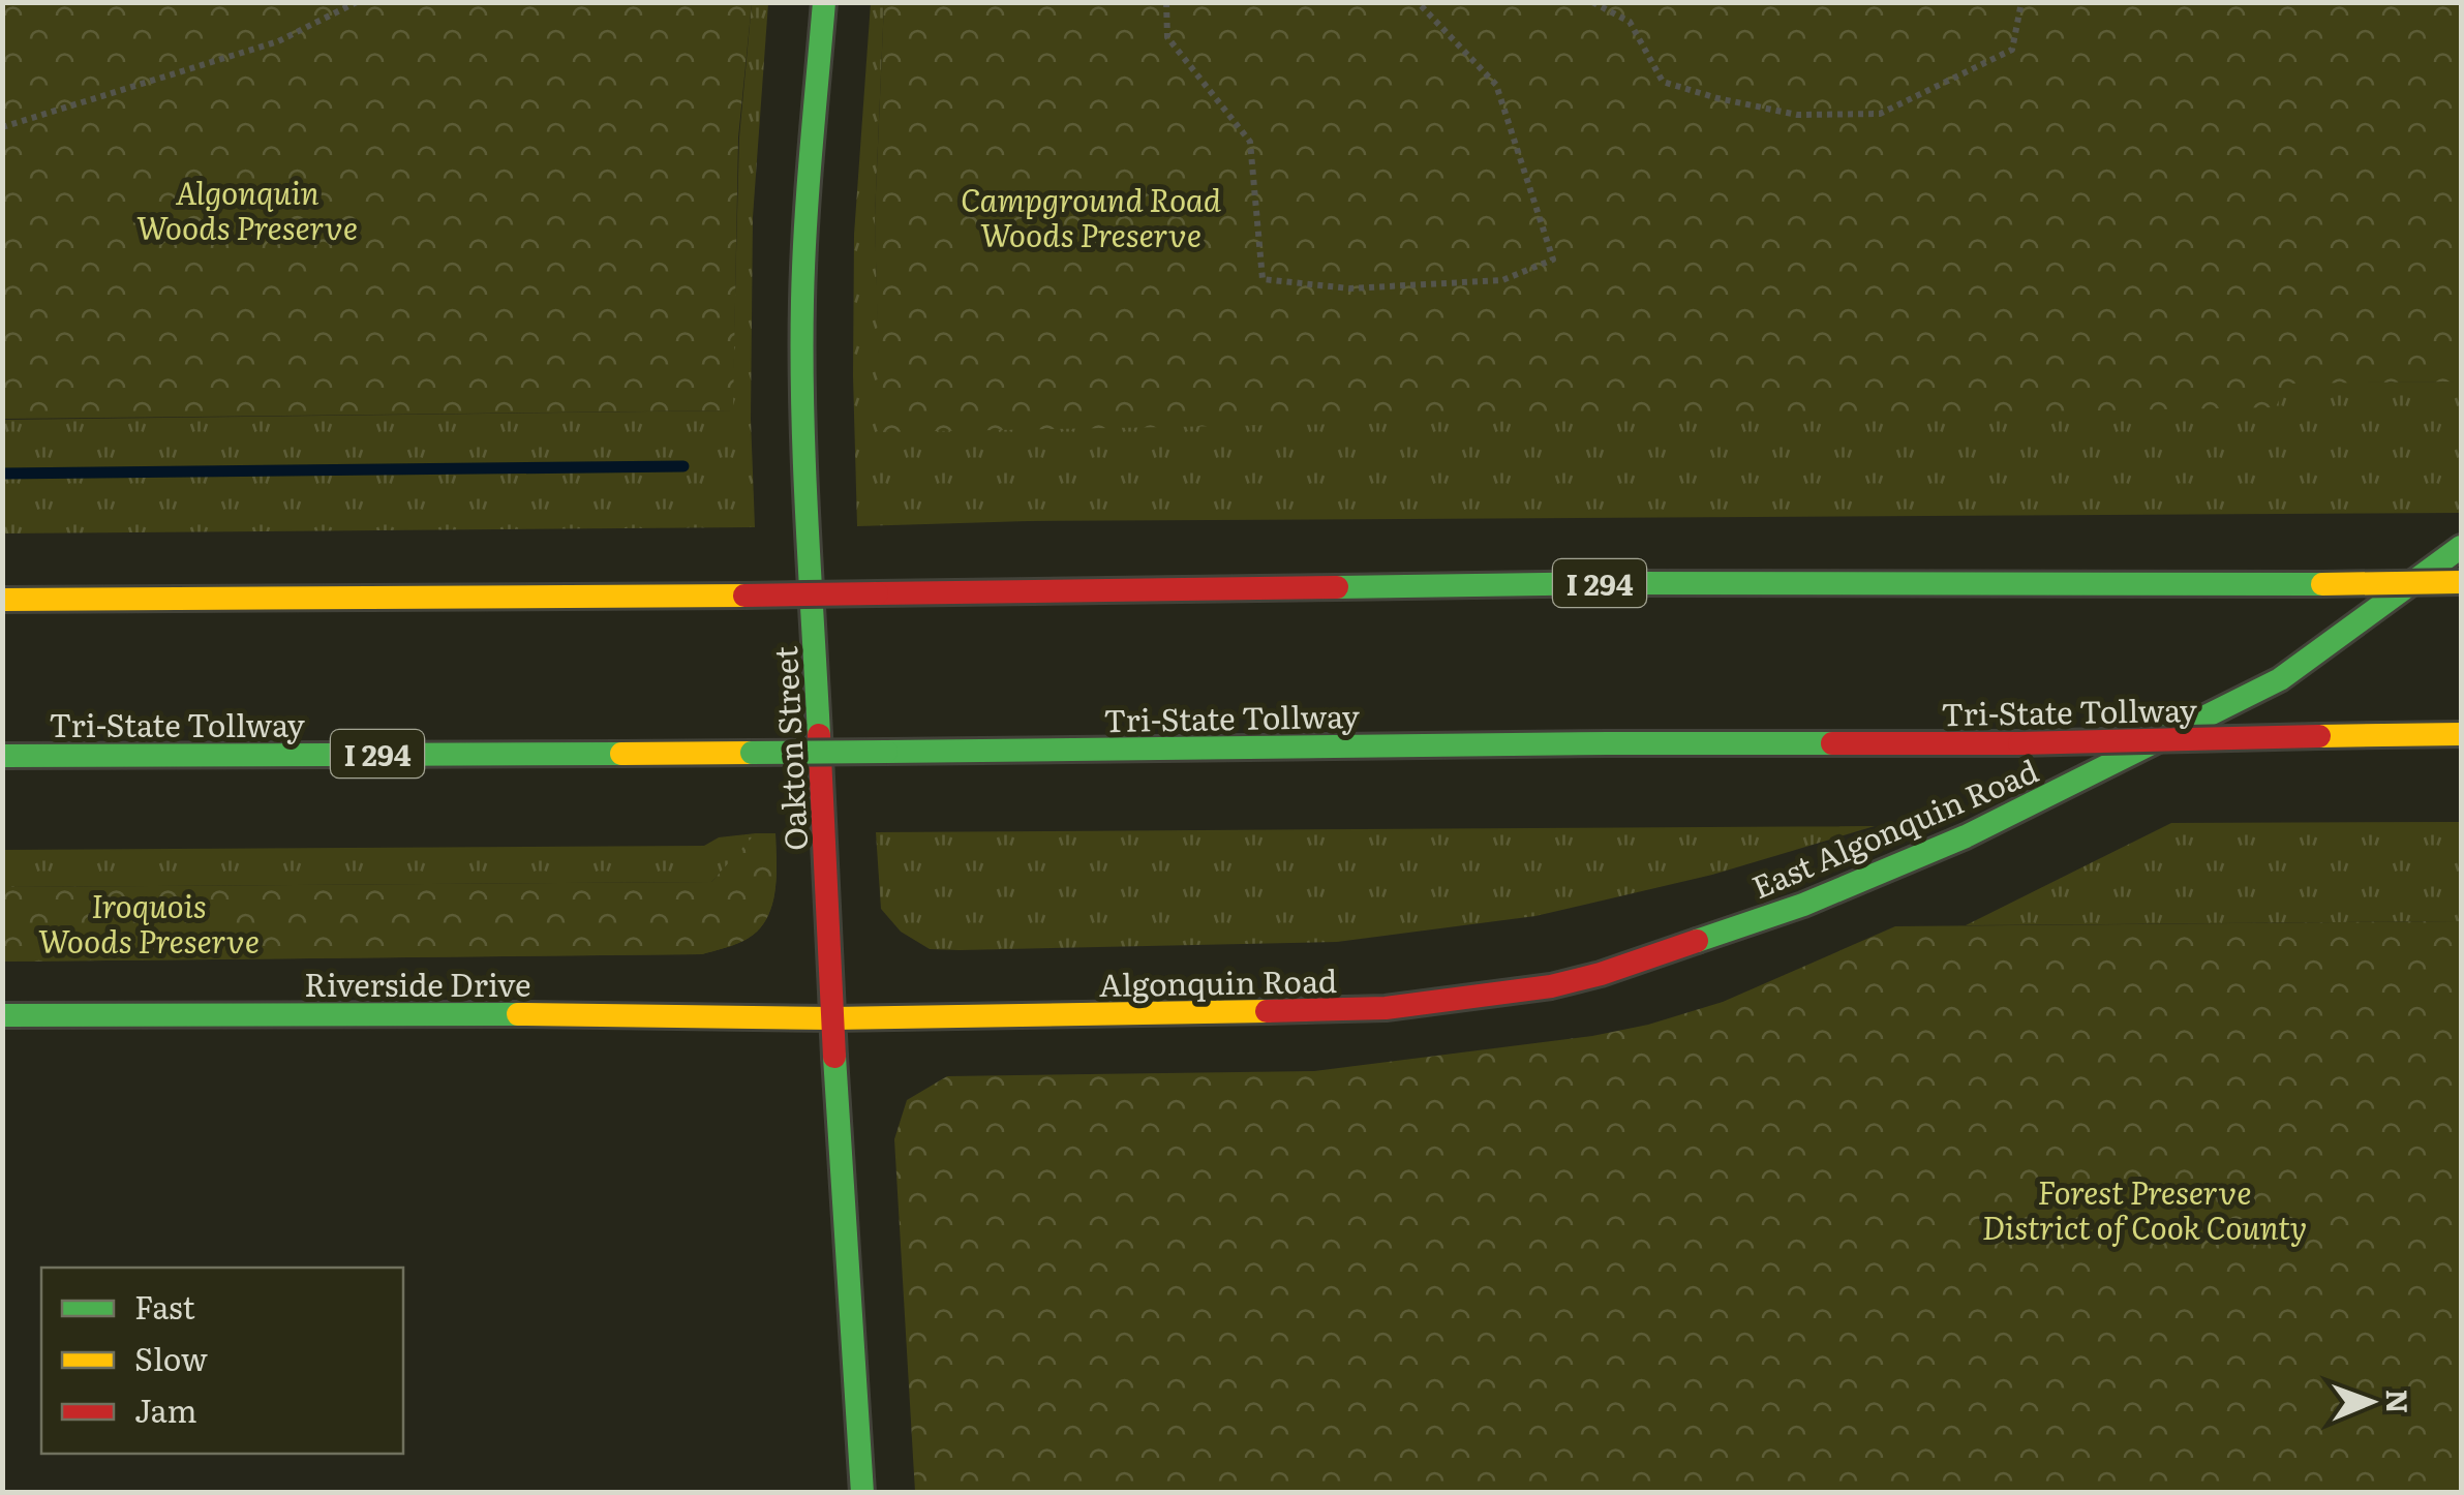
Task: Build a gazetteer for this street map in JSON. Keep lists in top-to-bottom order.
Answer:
{
  "streets": {
    "main road": [
      "I 294",
      "Tri-State Tollway",
      "Oakton Street",
      "East Algonquin Road",
      "Algonquin Road",
      "Riverside Drive"
    ]
  },
  "crossings": [
    ["Oakton Street", "Algonquin Road"],
    ["Oakton Street", "Riverside Drive"],
    ["East Algonquin Road", "Algonquin Road"],
    ["Algonquin Road", "Riverside Drive"]
  ],
  "parks": [
    "Algonquin Woods Preserve",
    "Campground Road Woods Preserve",
    "Iroquois Woods Preserve",
    "Forest Preserve District of Cook County"
  ],
  "legend": ["Fast", "Slow", "Jam"],
  "north": "right"
}
